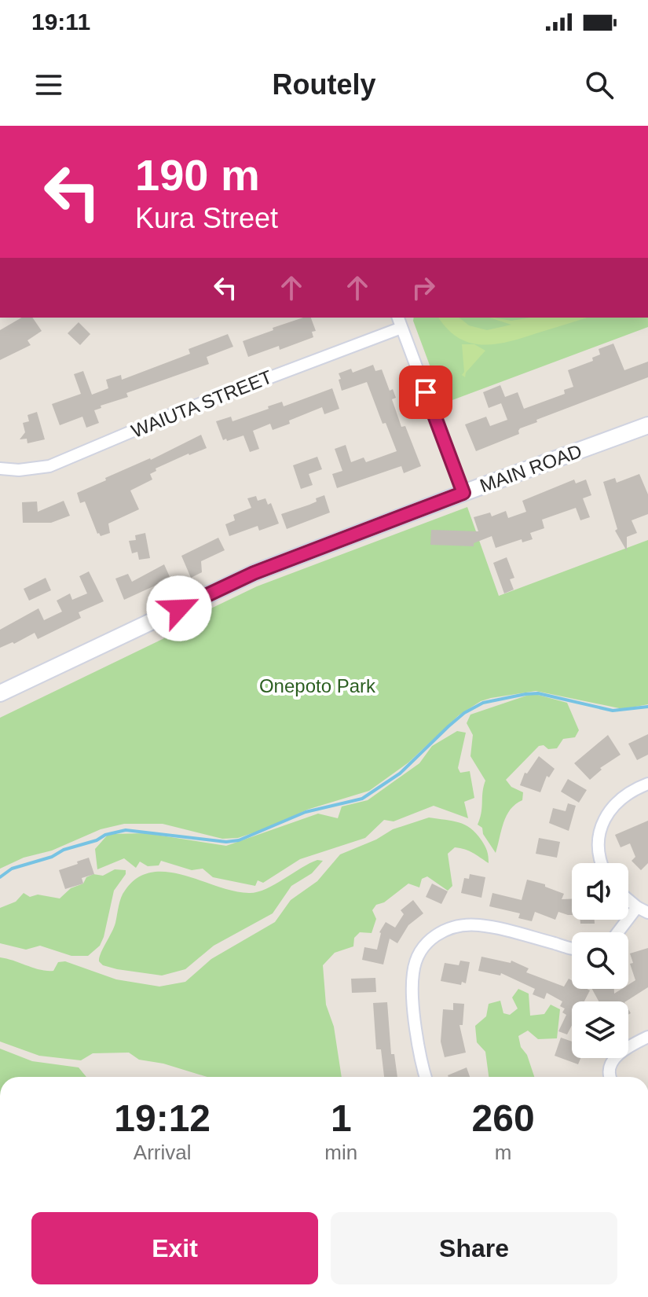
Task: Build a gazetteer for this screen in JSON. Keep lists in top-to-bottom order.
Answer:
{
  "streets": {
    "main road": ["MAIN ROAD"],
    "street": ["WAIUTA STREET"]
  },
  "parks": ["Onepoto Park"],
  "page": {
    "status": "19:11",
    "header": "Routely",
    "turn": ["190 m", "Kura Street"],
    "eta": [
      "19:12",
      "Arrival",
      "1",
      "min",
      "260",
      "m"
    ],
    "buttons": ["Exit", "Share"]
  }
}
